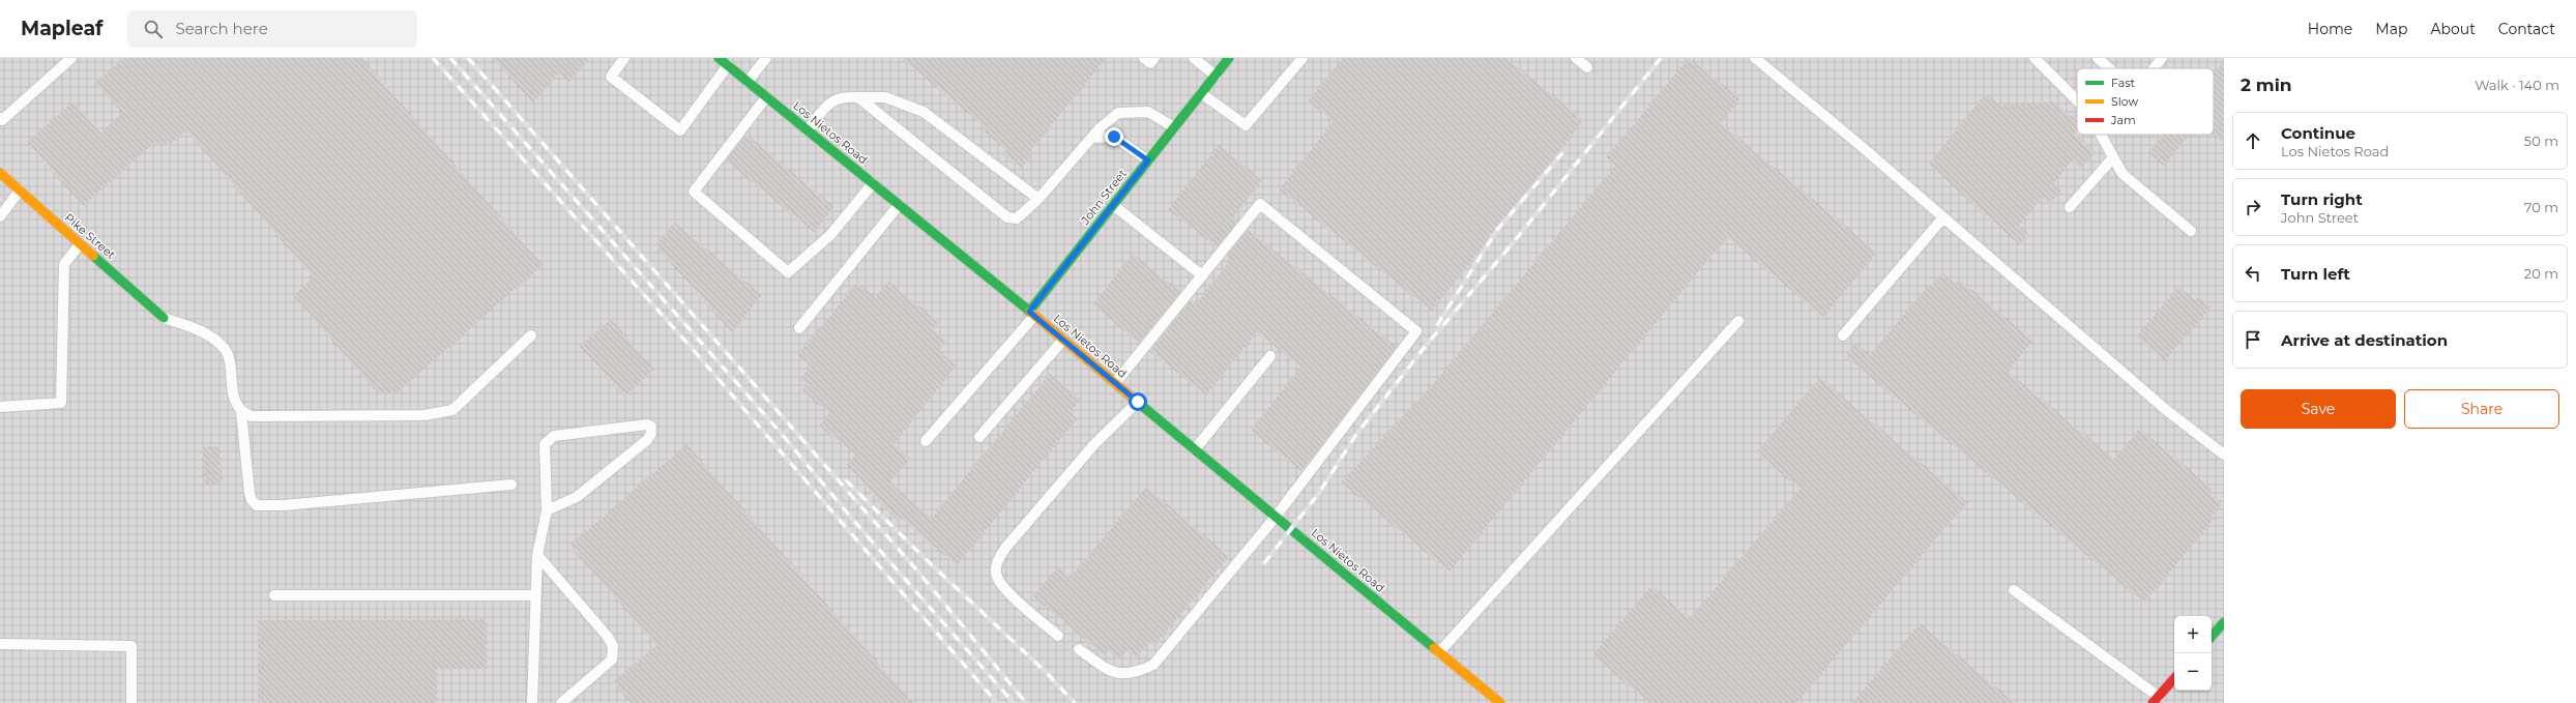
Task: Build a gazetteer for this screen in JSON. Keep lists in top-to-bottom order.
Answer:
{
  "streets": {
    "main road": ["Los Nietos Road", "John Street", "Pike Street"]
  },
  "crossings": [
    ["Los Nietos Road", "John Street"]
  ],
  "legend": ["Fast", "Slow", "Jam"],
  "page": {
    "header": "Mapleaf",
    "search": "Search here",
    "nav": [
      "Home",
      "Map",
      "About",
      "Contact"
    ],
    "heading": ["2 min", "Walk · 140 m"],
    "list": [
      ["Continue", "Los Nietos Road", "50 m"],
      ["Turn right", "John Street", "70 m"],
      ["Turn left", "20 m"],
      "Arrive at destination"
    ],
    "buttons": ["Save", "Share"],
    "map_buttons": ["+", "−"]
  }
}
